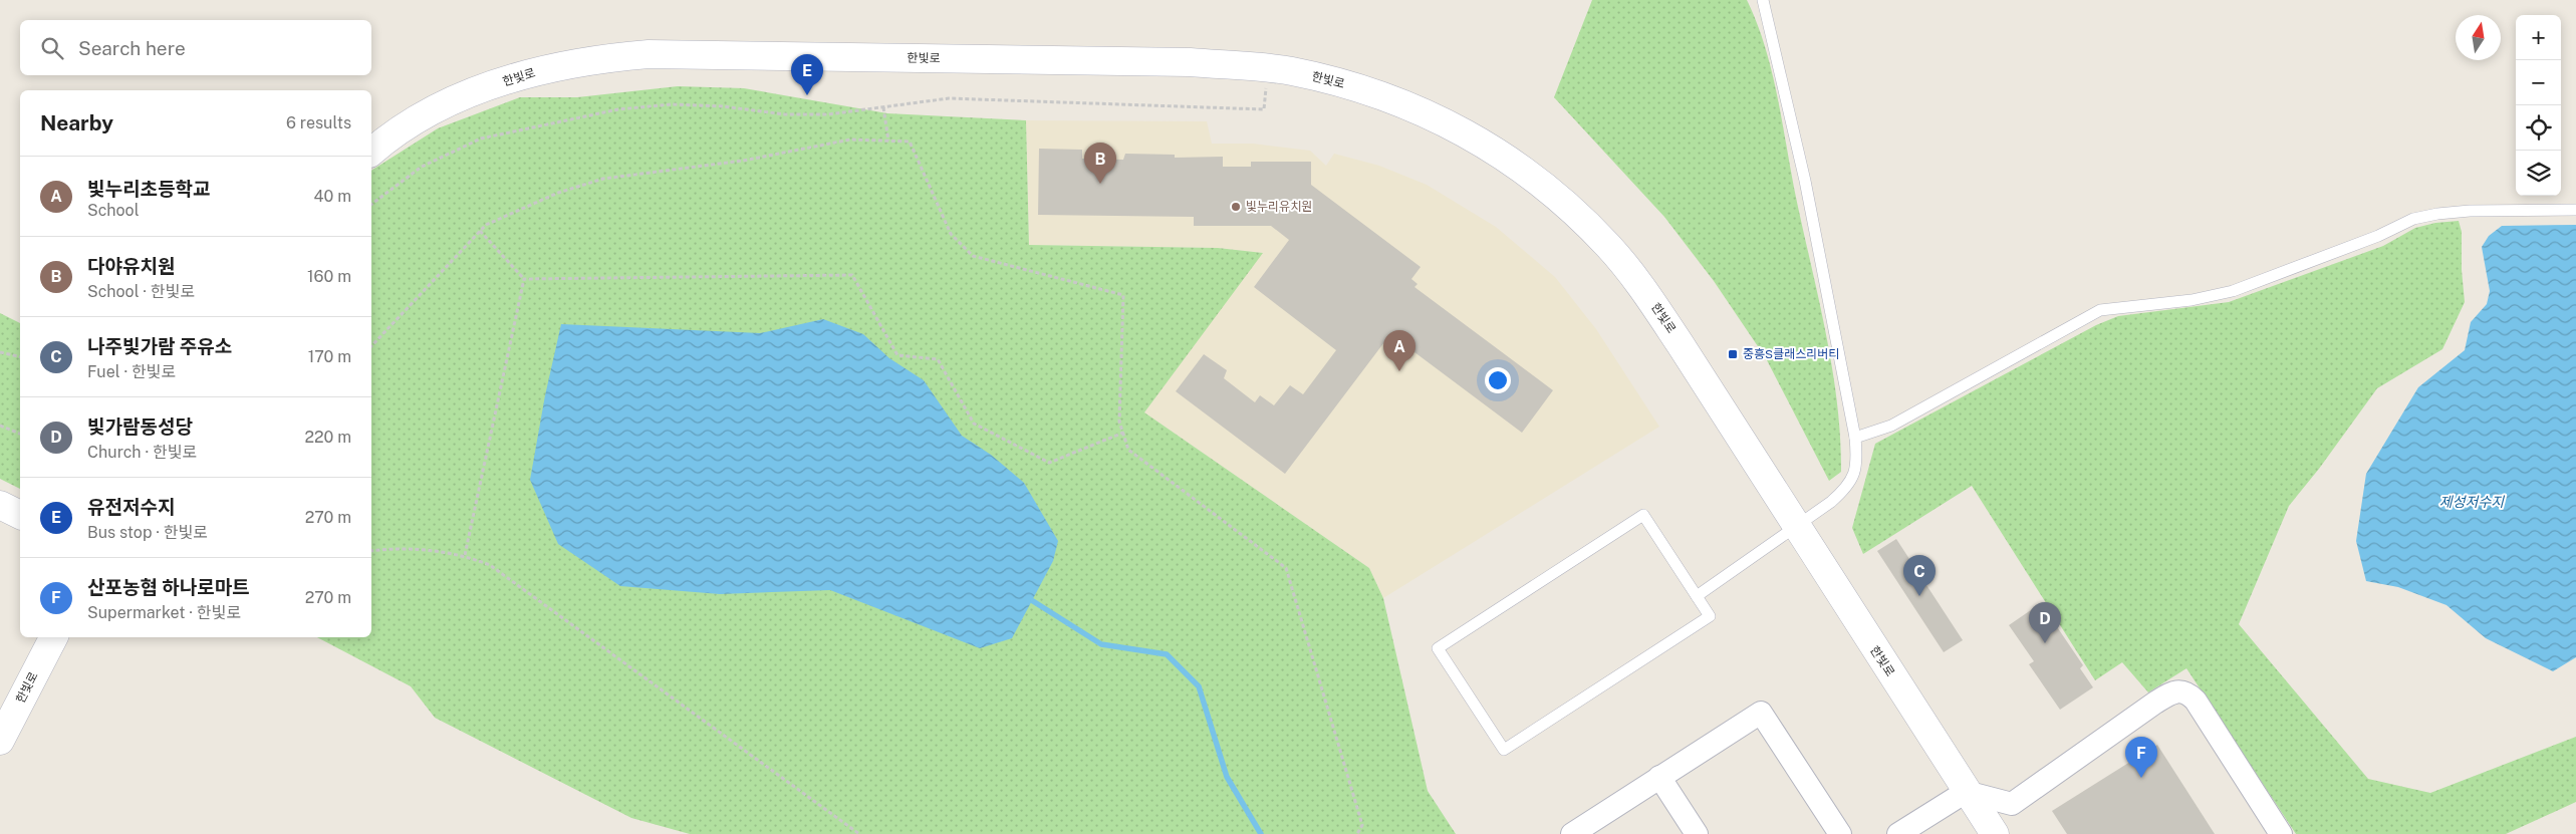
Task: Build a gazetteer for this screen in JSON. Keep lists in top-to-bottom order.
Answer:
{
  "streets": {
    "street": ["한빛로"]
  },
  "water": ["제성저수지"],
  "places": {
    "other": ["빛누리유치원"],
    "transit": ["중흥S클래스리버티"]
  },
  "north": "top",
  "page": {
    "map_buttons": ["+", "−"],
    "search": "Search here",
    "pins": [
      "E",
      "B",
      "A",
      "C",
      "D",
      "F"
    ],
    "heading": ["Nearby", "6 results"],
    "list": [
      {
        "mark": "A",
        "name": "빛누리초등학교",
        "note": "School",
        "value": "40 m"
      },
      {
        "mark": "B",
        "name": "다야유치원",
        "note": "School · 한빛로",
        "value": "160 m"
      },
      {
        "mark": "C",
        "name": "나주빛가람 주유소",
        "note": "Fuel · 한빛로",
        "value": "170 m"
      },
      {
        "mark": "D",
        "name": "빛가람동성당",
        "note": "Church · 한빛로",
        "value": "220 m"
      },
      {
        "mark": "E",
        "name": "유전저수지",
        "note": "Bus stop · 한빛로",
        "value": "270 m"
      },
      {
        "mark": "F",
        "name": "산포농협 하나로마트",
        "note": "Supermarket · 한빛로",
        "value": "270 m"
      }
    ]
  }
}
